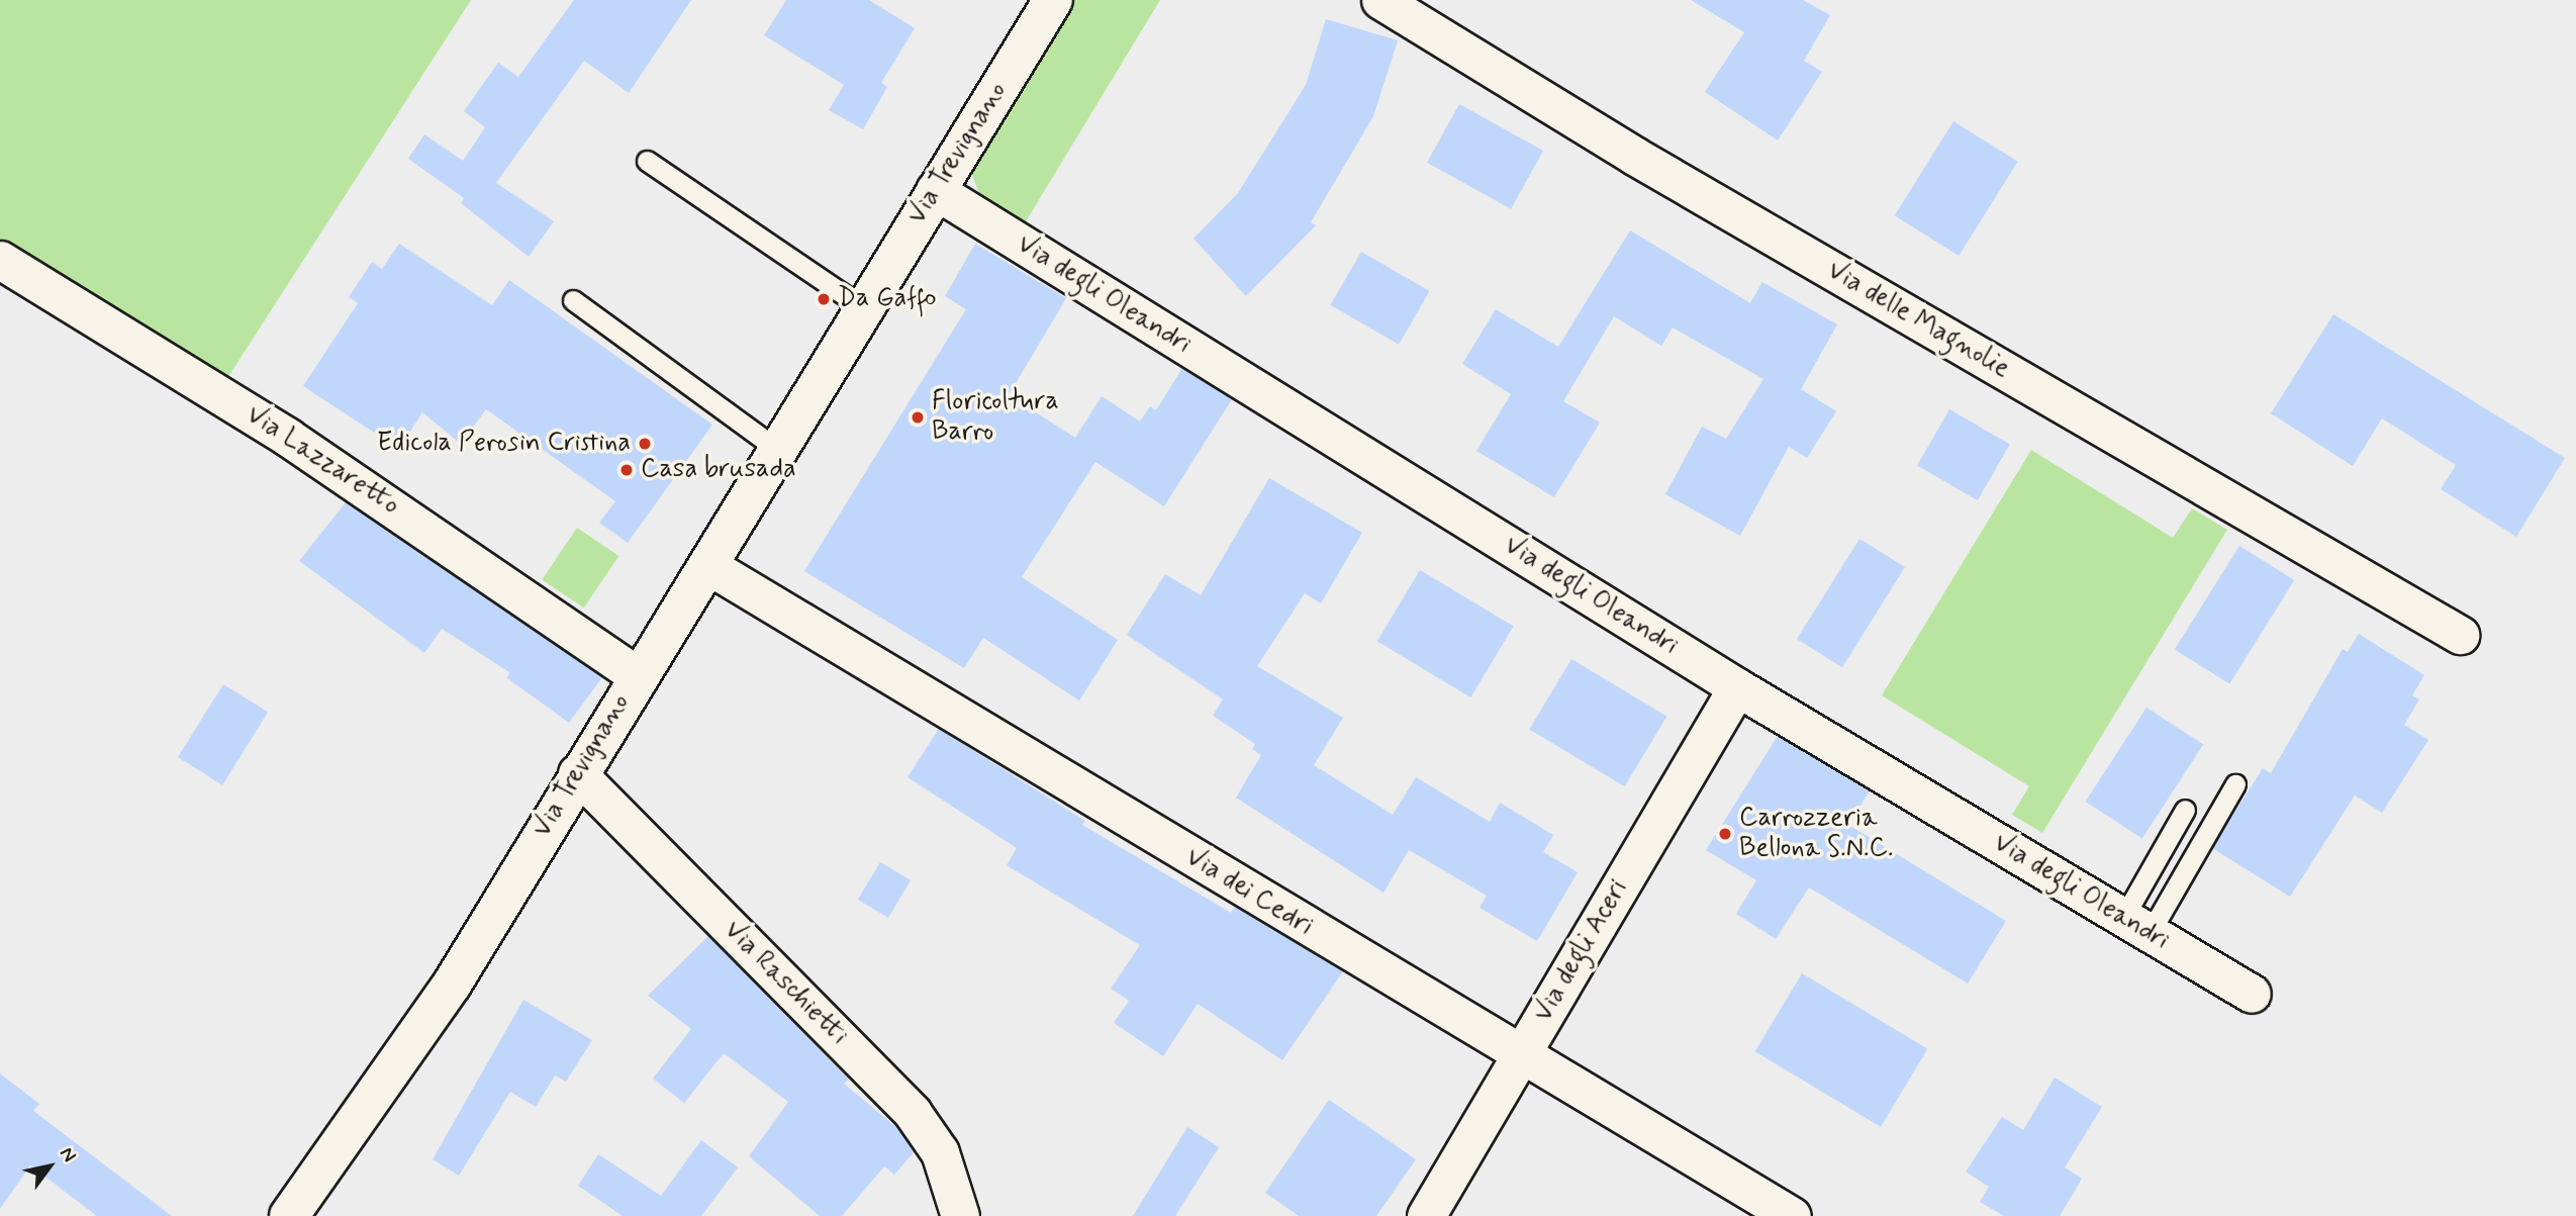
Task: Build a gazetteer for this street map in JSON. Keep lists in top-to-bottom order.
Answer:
{
  "streets": {
    "main road": ["Via Trevignano"],
    "street": [
      "Via degli Oleandri",
      "Via delle Magnolie",
      "Via Lazzaretto",
      "Via dei Cedri",
      "Via degli Aceri",
      "Via Raschietti"
    ]
  },
  "crossings": [
    ["Via Trevignano", "Via degli Oleandri"],
    ["Via Trevignano", "Via Lazzaretto"],
    ["Via Trevignano", "Via dei Cedri"],
    ["Via Trevignano", "Via Raschietti"],
    ["Via degli Oleandri", "Via degli Aceri"],
    ["Via dei Cedri", "Via degli Aceri"]
  ],
  "places": [
    "Da Gaffo",
    "Floricoltura Barro",
    "Edicola Perosin Cristina",
    "Casa brusada",
    "Carrozzeria Bellona S.N.C."
  ],
  "north": "top right"
}
